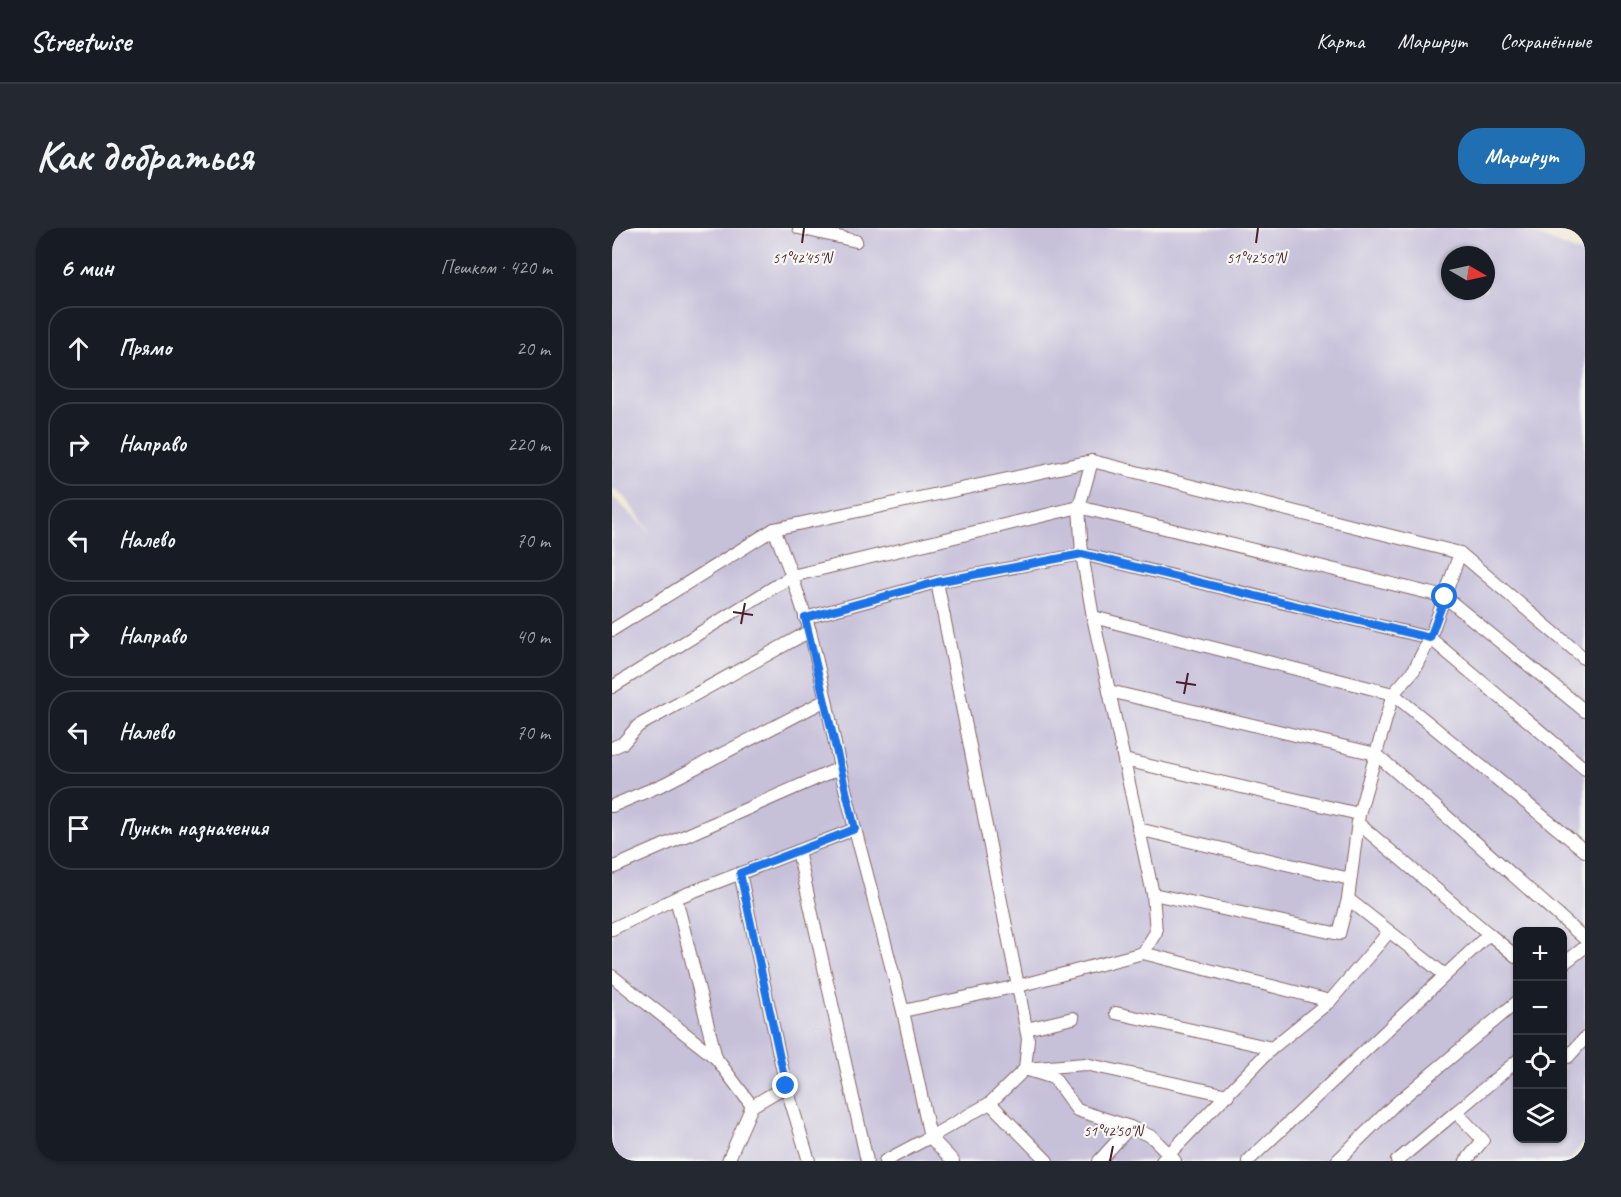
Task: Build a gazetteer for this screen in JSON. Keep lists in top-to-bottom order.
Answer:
{
  "north": "right",
  "page": {
    "header": "Streetwise",
    "nav": ["Карта", "Маршрут", "Сохранённые"],
    "buttons": "Маршрут",
    "title": "Как добраться",
    "heading": ["6 мин", "Пешком · 420 m"],
    "list": [
      ["Прямо", "20 m"],
      ["Направо", "220 m"],
      ["Налево", "70 m"],
      ["Направо", "40 m"],
      ["Налево", "70 m"],
      "Пункт назначения"
    ],
    "map_buttons": ["+", "−"]
  },
  "coordinates": ["51°42'45\"N", "51°42'50\"N"]
}
